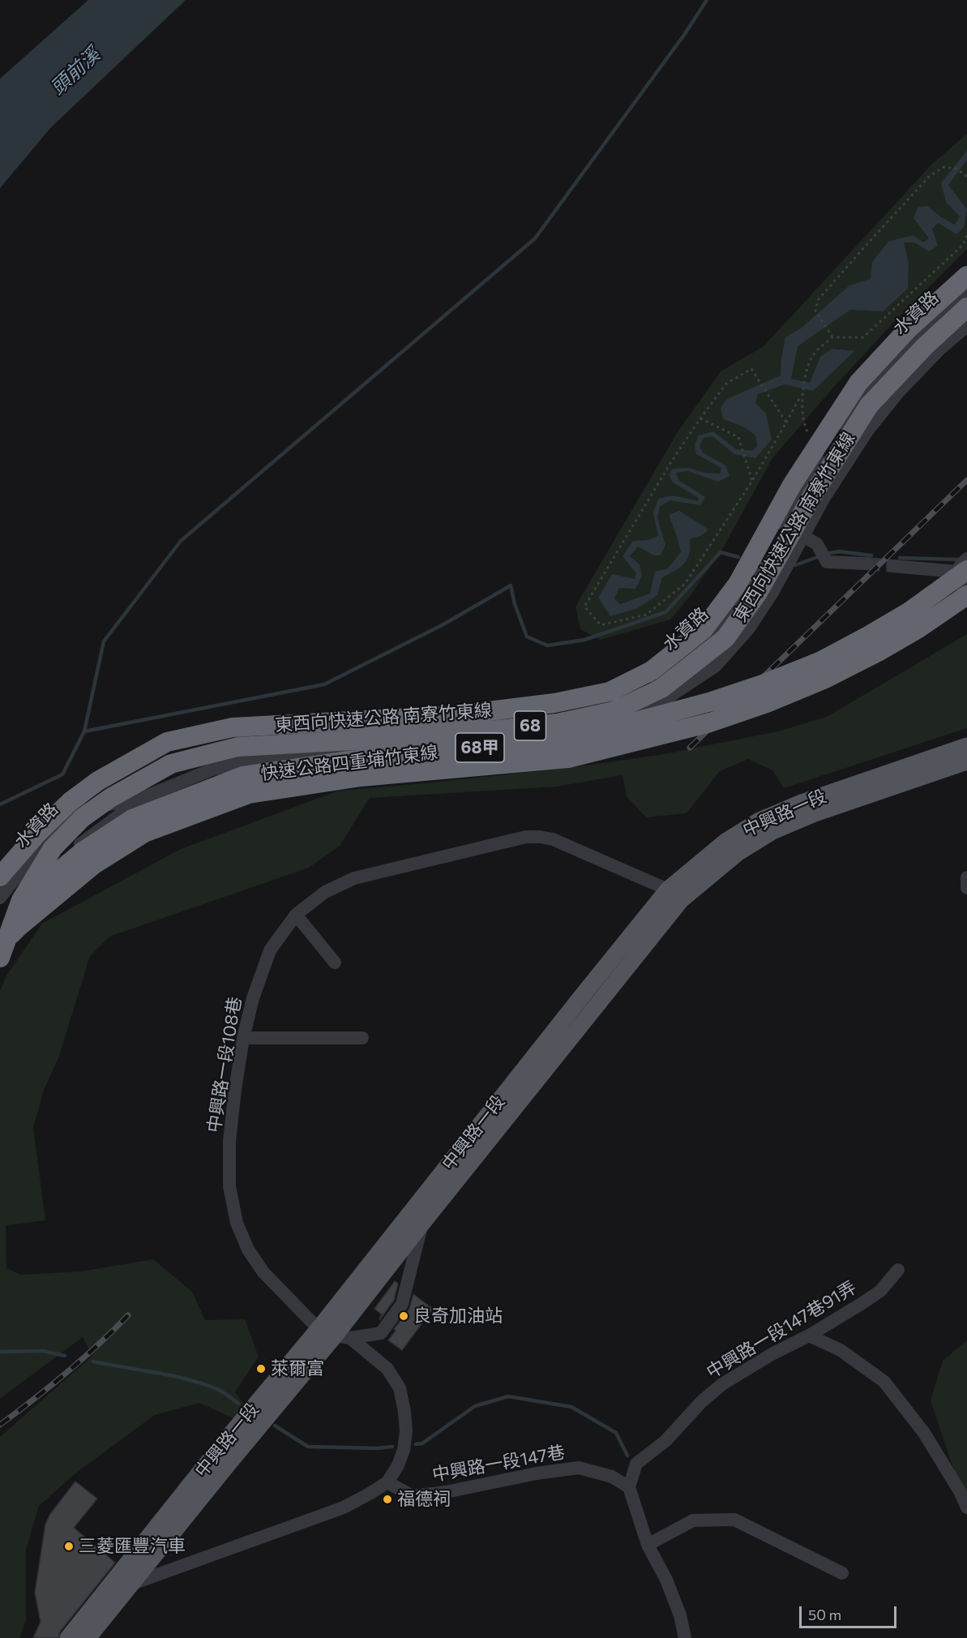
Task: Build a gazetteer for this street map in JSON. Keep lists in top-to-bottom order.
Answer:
{
  "streets": {
    "highway": [
      "東西向快速公路 南寮竹東線",
      "68",
      "68甲",
      "快速公路四重埔竹東線"
    ],
    "main road": ["中興路一段"],
    "street": [
      "水資路",
      "中興路一段108巷",
      "中興路一段147巷91弄",
      "中興路一段147巷"
    ]
  },
  "crossings": [
    ["中興路一段", "中興路一段108巷"],
    ["中興路一段147巷91弄", "中興路一段147巷"]
  ],
  "water": ["頭前溪"],
  "places": [
    "良奇加油站",
    "萊爾富",
    "福德祠",
    "三菱匯豐汽車"
  ],
  "scale_bar": "50 m"
}
